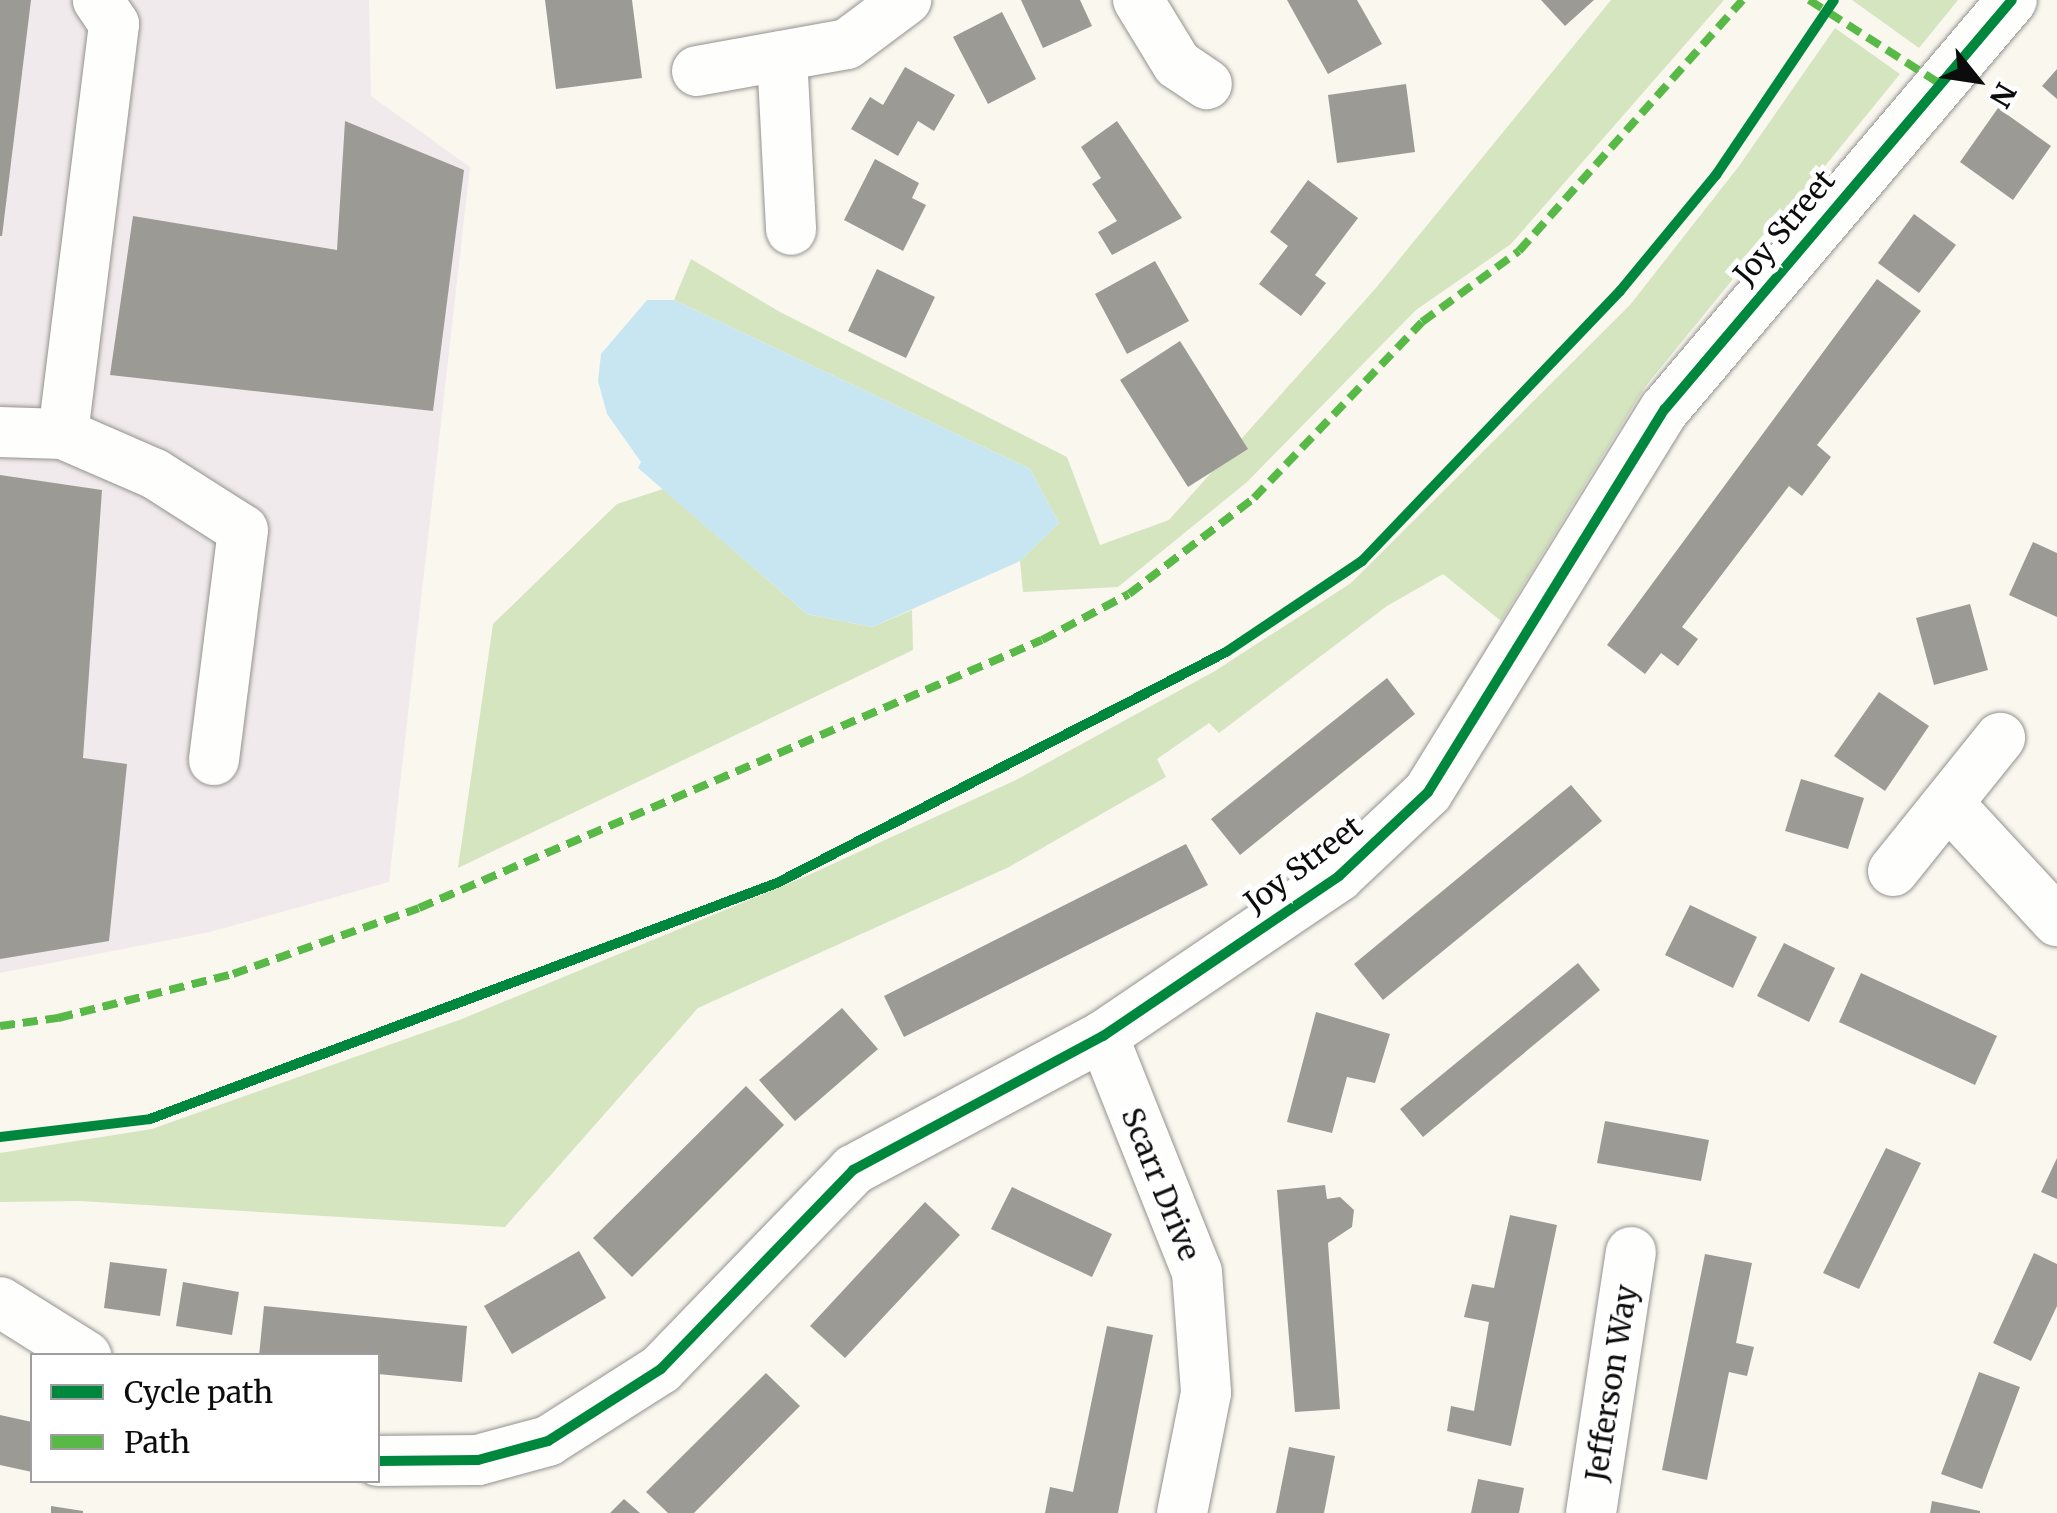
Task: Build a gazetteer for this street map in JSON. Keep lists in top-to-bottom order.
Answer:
{
  "streets": {
    "street": ["Joy Street", "Scarr Drive", "Jefferson Way"]
  },
  "crossings": [
    ["Joy Street", "Scarr Drive"]
  ],
  "legend": ["Cycle path", "Path"],
  "north": "bottom right"
}
